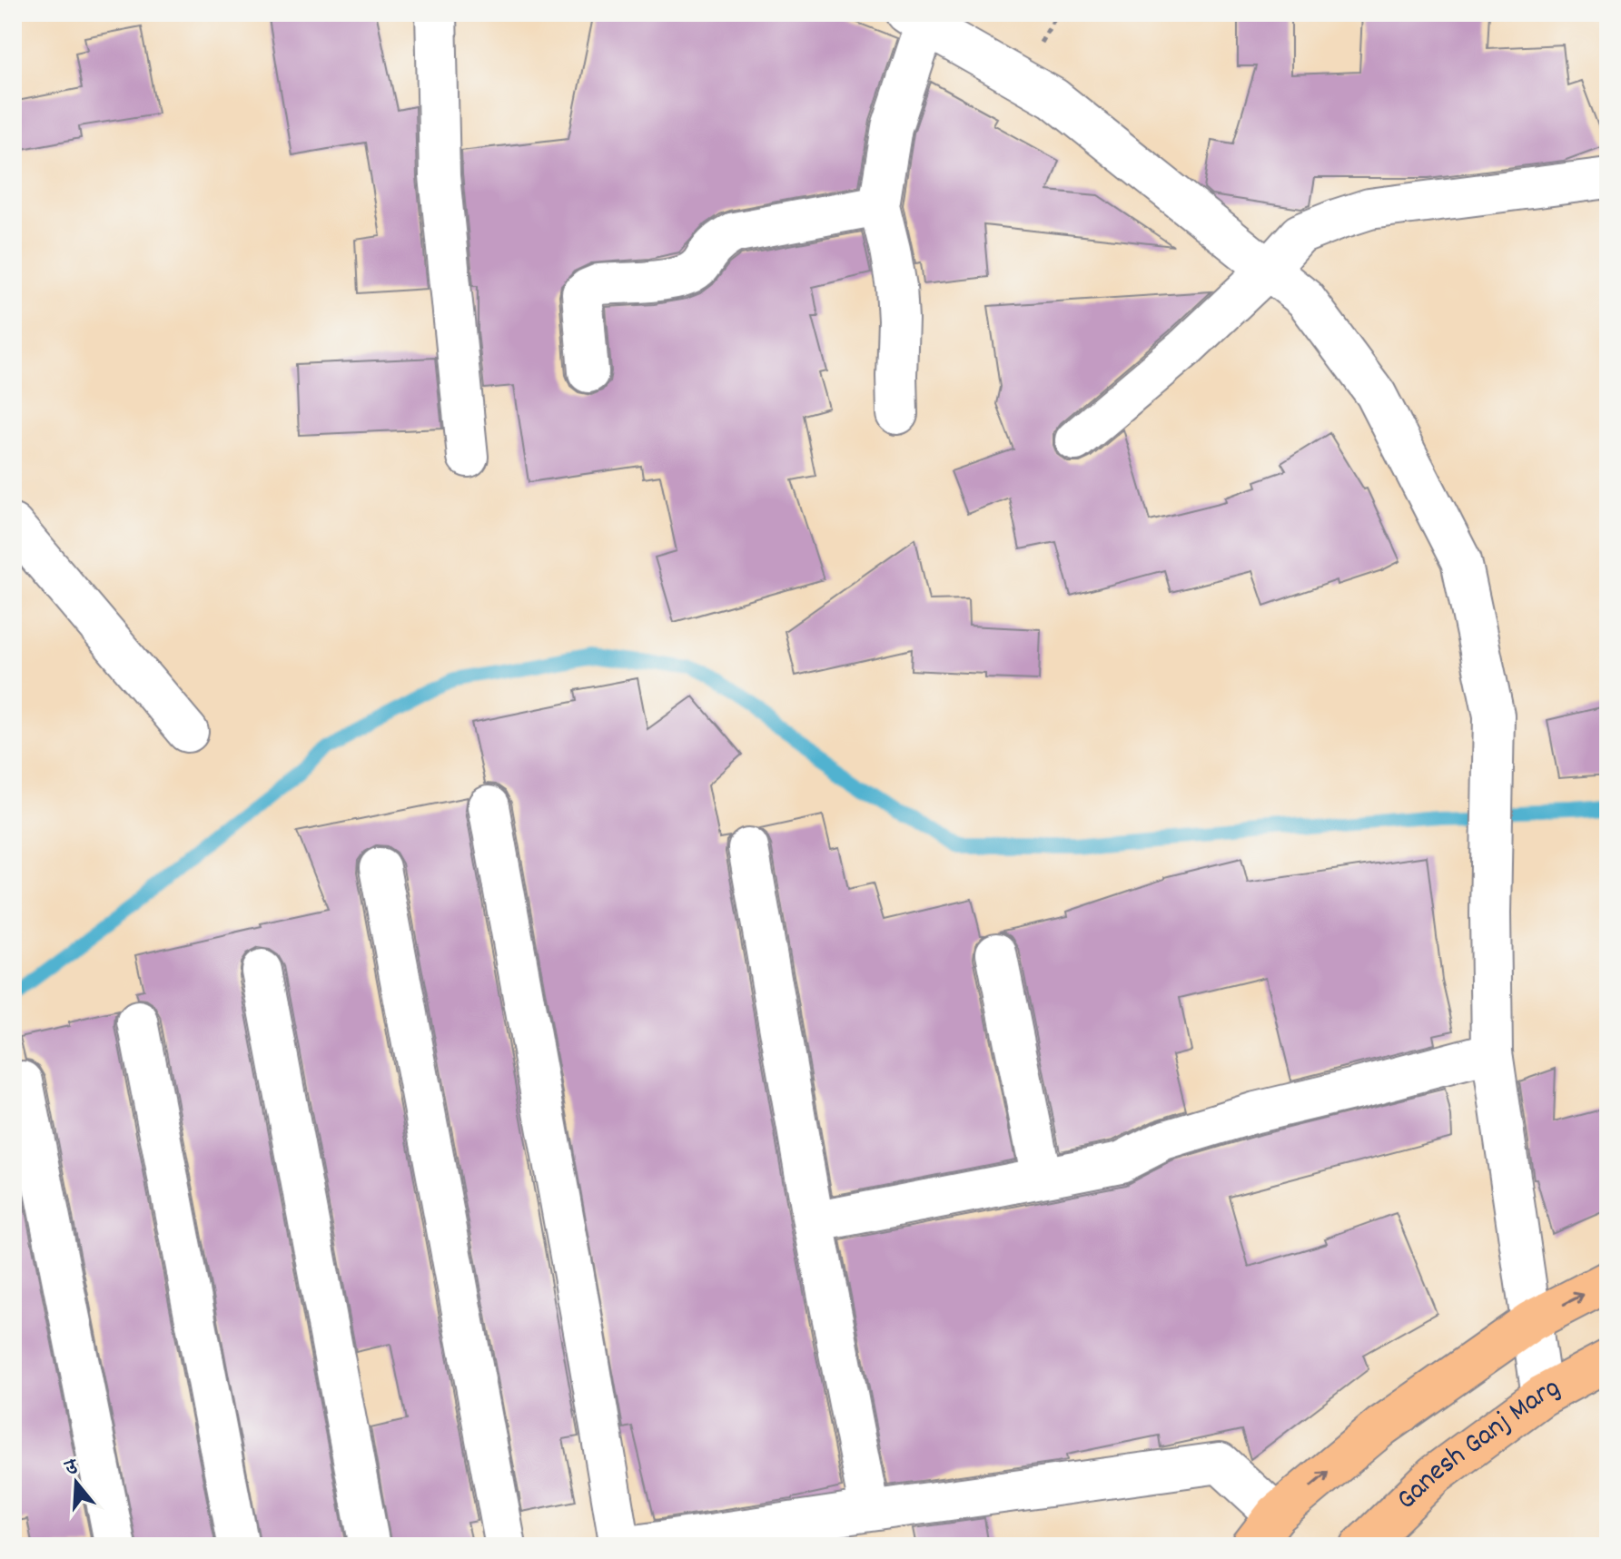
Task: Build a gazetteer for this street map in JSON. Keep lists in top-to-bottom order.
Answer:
{
  "streets": {
    "main road": ["Ganesh Ganj Marg"]
  },
  "north": "top"
}
